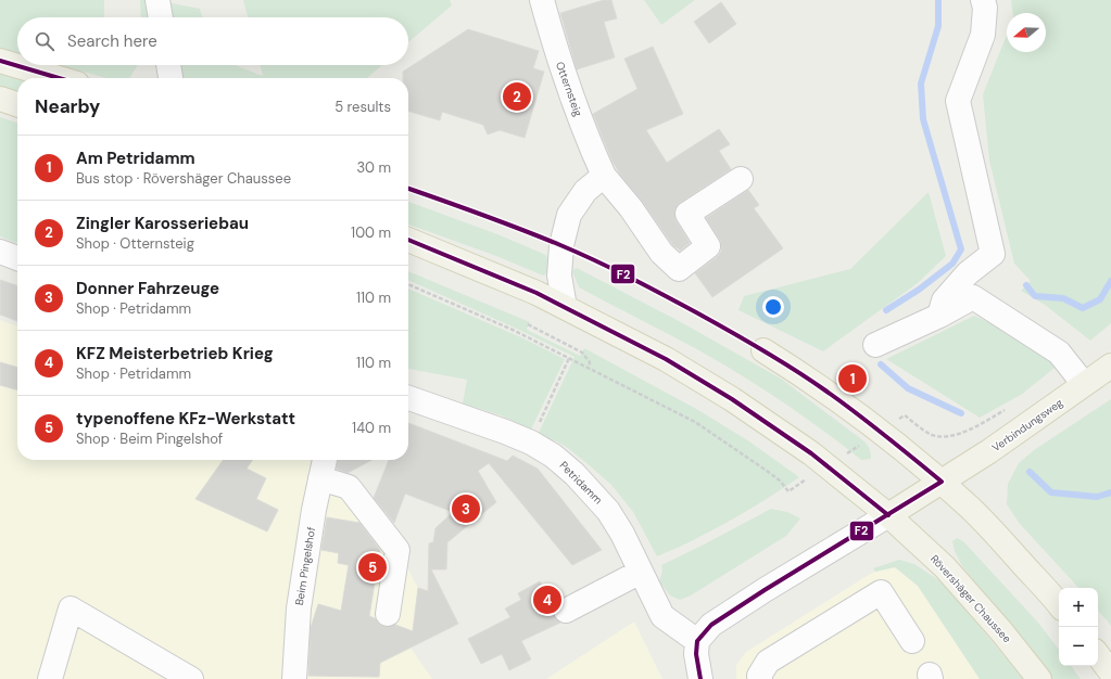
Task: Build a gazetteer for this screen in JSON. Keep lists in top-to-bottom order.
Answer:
{
  "streets": {
    "main road": ["Verbindungsweg", "Rövershäger Chaussee"],
    "street": ["Otternsteig", "Petridamm", "Beim Pingelshof"]
  },
  "lines": ["transit line F2"],
  "north": "left",
  "page": {
    "search": "Search here",
    "heading": ["Nearby", "5 results"],
    "pins": [
      "2",
      "1",
      "3",
      "5",
      "4"
    ],
    "list": [
      {
        "mark": "1",
        "name": "Am Petridamm",
        "note": "Bus stop · Rövershäger Chaussee",
        "value": "30 m"
      },
      {
        "mark": "2",
        "name": "Zingler Karosseriebau",
        "note": "Shop · Otternsteig",
        "value": "100 m"
      },
      {
        "mark": "3",
        "name": "Donner Fahrzeuge",
        "note": "Shop · Petridamm",
        "value": "110 m"
      },
      {
        "mark": "4",
        "name": "KFZ Meisterbetrieb Krieg",
        "note": "Shop · Petridamm",
        "value": "110 m"
      },
      {
        "mark": "5",
        "name": "typenoffene KFz-Werkstatt",
        "note": "Shop · Beim Pingelshof",
        "value": "140 m"
      }
    ],
    "map_buttons": ["+", "−"]
  }
}
